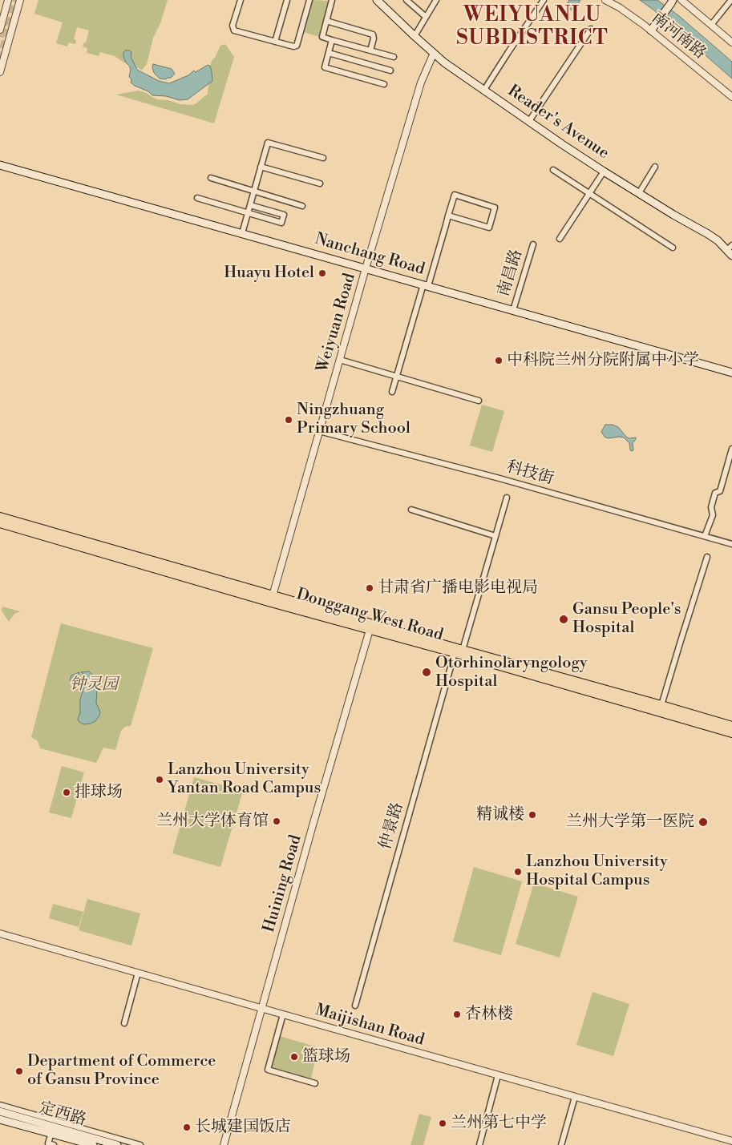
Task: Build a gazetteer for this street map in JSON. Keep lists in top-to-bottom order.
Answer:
{
  "streets": {
    "main road": [
      "Reader's Avenue",
      "Nanchang Road",
      "Donggang West Road",
      "定西路"
    ],
    "street": [
      "南河南路",
      "南昌路",
      "Weiyuan Road",
      "科技街",
      "仲景路",
      "Huining Road",
      "Maijishan Road"
    ]
  },
  "crossings": [
    ["Reader's Avenue", "Weiyuan Road"],
    ["Nanchang Road", "南昌路"],
    ["Nanchang Road", "Weiyuan Road"],
    ["Weiyuan Road", "科技街"],
    ["Weiyuan Road", "Donggang West Road"],
    ["Donggang West Road", "仲景路"],
    ["Donggang West Road", "Huining Road"],
    ["Huining Road", "Maijishan Road"]
  ],
  "districts": ["WEIYUANLU SUBDISTRICT"],
  "parks": ["钟灵园"],
  "places": [
    "Huayu Hotel",
    "中科院兰州分院附属中小学",
    "Ningzhuang Primary School",
    "甘肃省广播电影电视局",
    "Gansu People's Hospital",
    "Otorhinolaryngology Hospital",
    "Lanzhou University Yantan Road Campus",
    "排球场",
    "精诚楼",
    "兰州大学体育馆",
    "兰州大学第一医院",
    "Lanzhou University Hospital Campus",
    "杏林楼",
    "篮球场",
    "Department of Commerce of Gansu Province",
    "兰州第七中学",
    "长城建国饭店"
  ]
}
